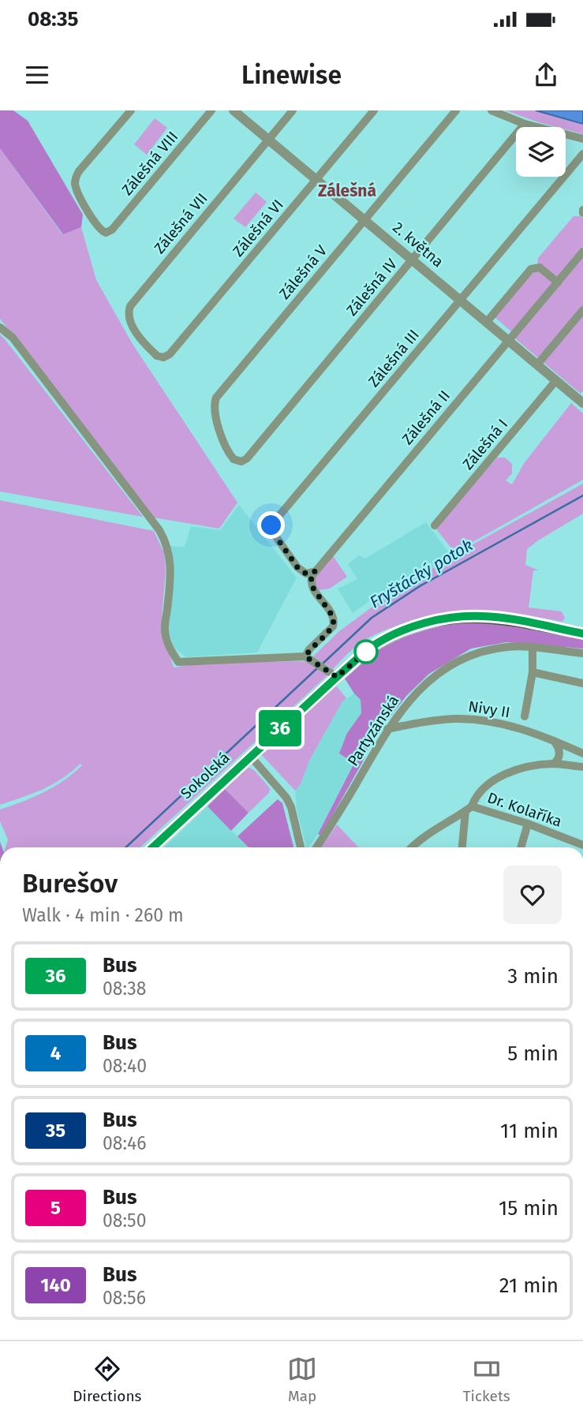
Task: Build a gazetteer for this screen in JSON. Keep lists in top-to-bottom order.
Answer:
{
  "streets": {
    "main road": ["Sokolská"],
    "street": [
      "Zálešná VIII",
      "Zálešná VII",
      "Zálešná VI",
      "2. května",
      "Zálešná V",
      "Zálešná IV",
      "Zálešná III",
      "Zálešná II",
      "Zálešná I",
      "Nivy II",
      "Partyzánská",
      "Dr. Kolaříka"
    ]
  },
  "crossings": [
    ["Zálešná VII", "Zálešná VI"],
    ["Zálešná VII", "2. května"],
    ["Zálešná VI", "2. května"],
    ["2. května", "Zálešná V"],
    ["2. května", "Zálešná IV"],
    ["2. května", "Zálešná III"],
    ["2. května", "Zálešná II"],
    ["2. května", "Zálešná I"],
    ["Zálešná V", "Zálešná IV"],
    ["Zálešná III", "Zálešná II"],
    ["Nivy II", "Partyzánská"]
  ],
  "districts": ["Zálešná"],
  "water": ["Fryštácký potok"],
  "lines": ["bus line 36"],
  "page": {
    "status": "08:35",
    "header": "Linewise",
    "on_map": "36",
    "heading": ["Burešov", "Walk · 4 min · 260 m"],
    "list": [
      {
        "mark": "36",
        "name": "Bus",
        "note": "08:38",
        "value": "3 min"
      },
      {
        "mark": "4",
        "name": "Bus",
        "note": "08:40",
        "value": "5 min"
      },
      {
        "mark": "35",
        "name": "Bus",
        "note": "08:46",
        "value": "11 min"
      },
      {
        "mark": "5",
        "name": "Bus",
        "note": "08:50",
        "value": "15 min"
      },
      {
        "mark": "140",
        "name": "Bus",
        "note": "08:56",
        "value": "21 min"
      }
    ],
    "tabs": ["Directions", "Map", "Tickets"]
  }
}
